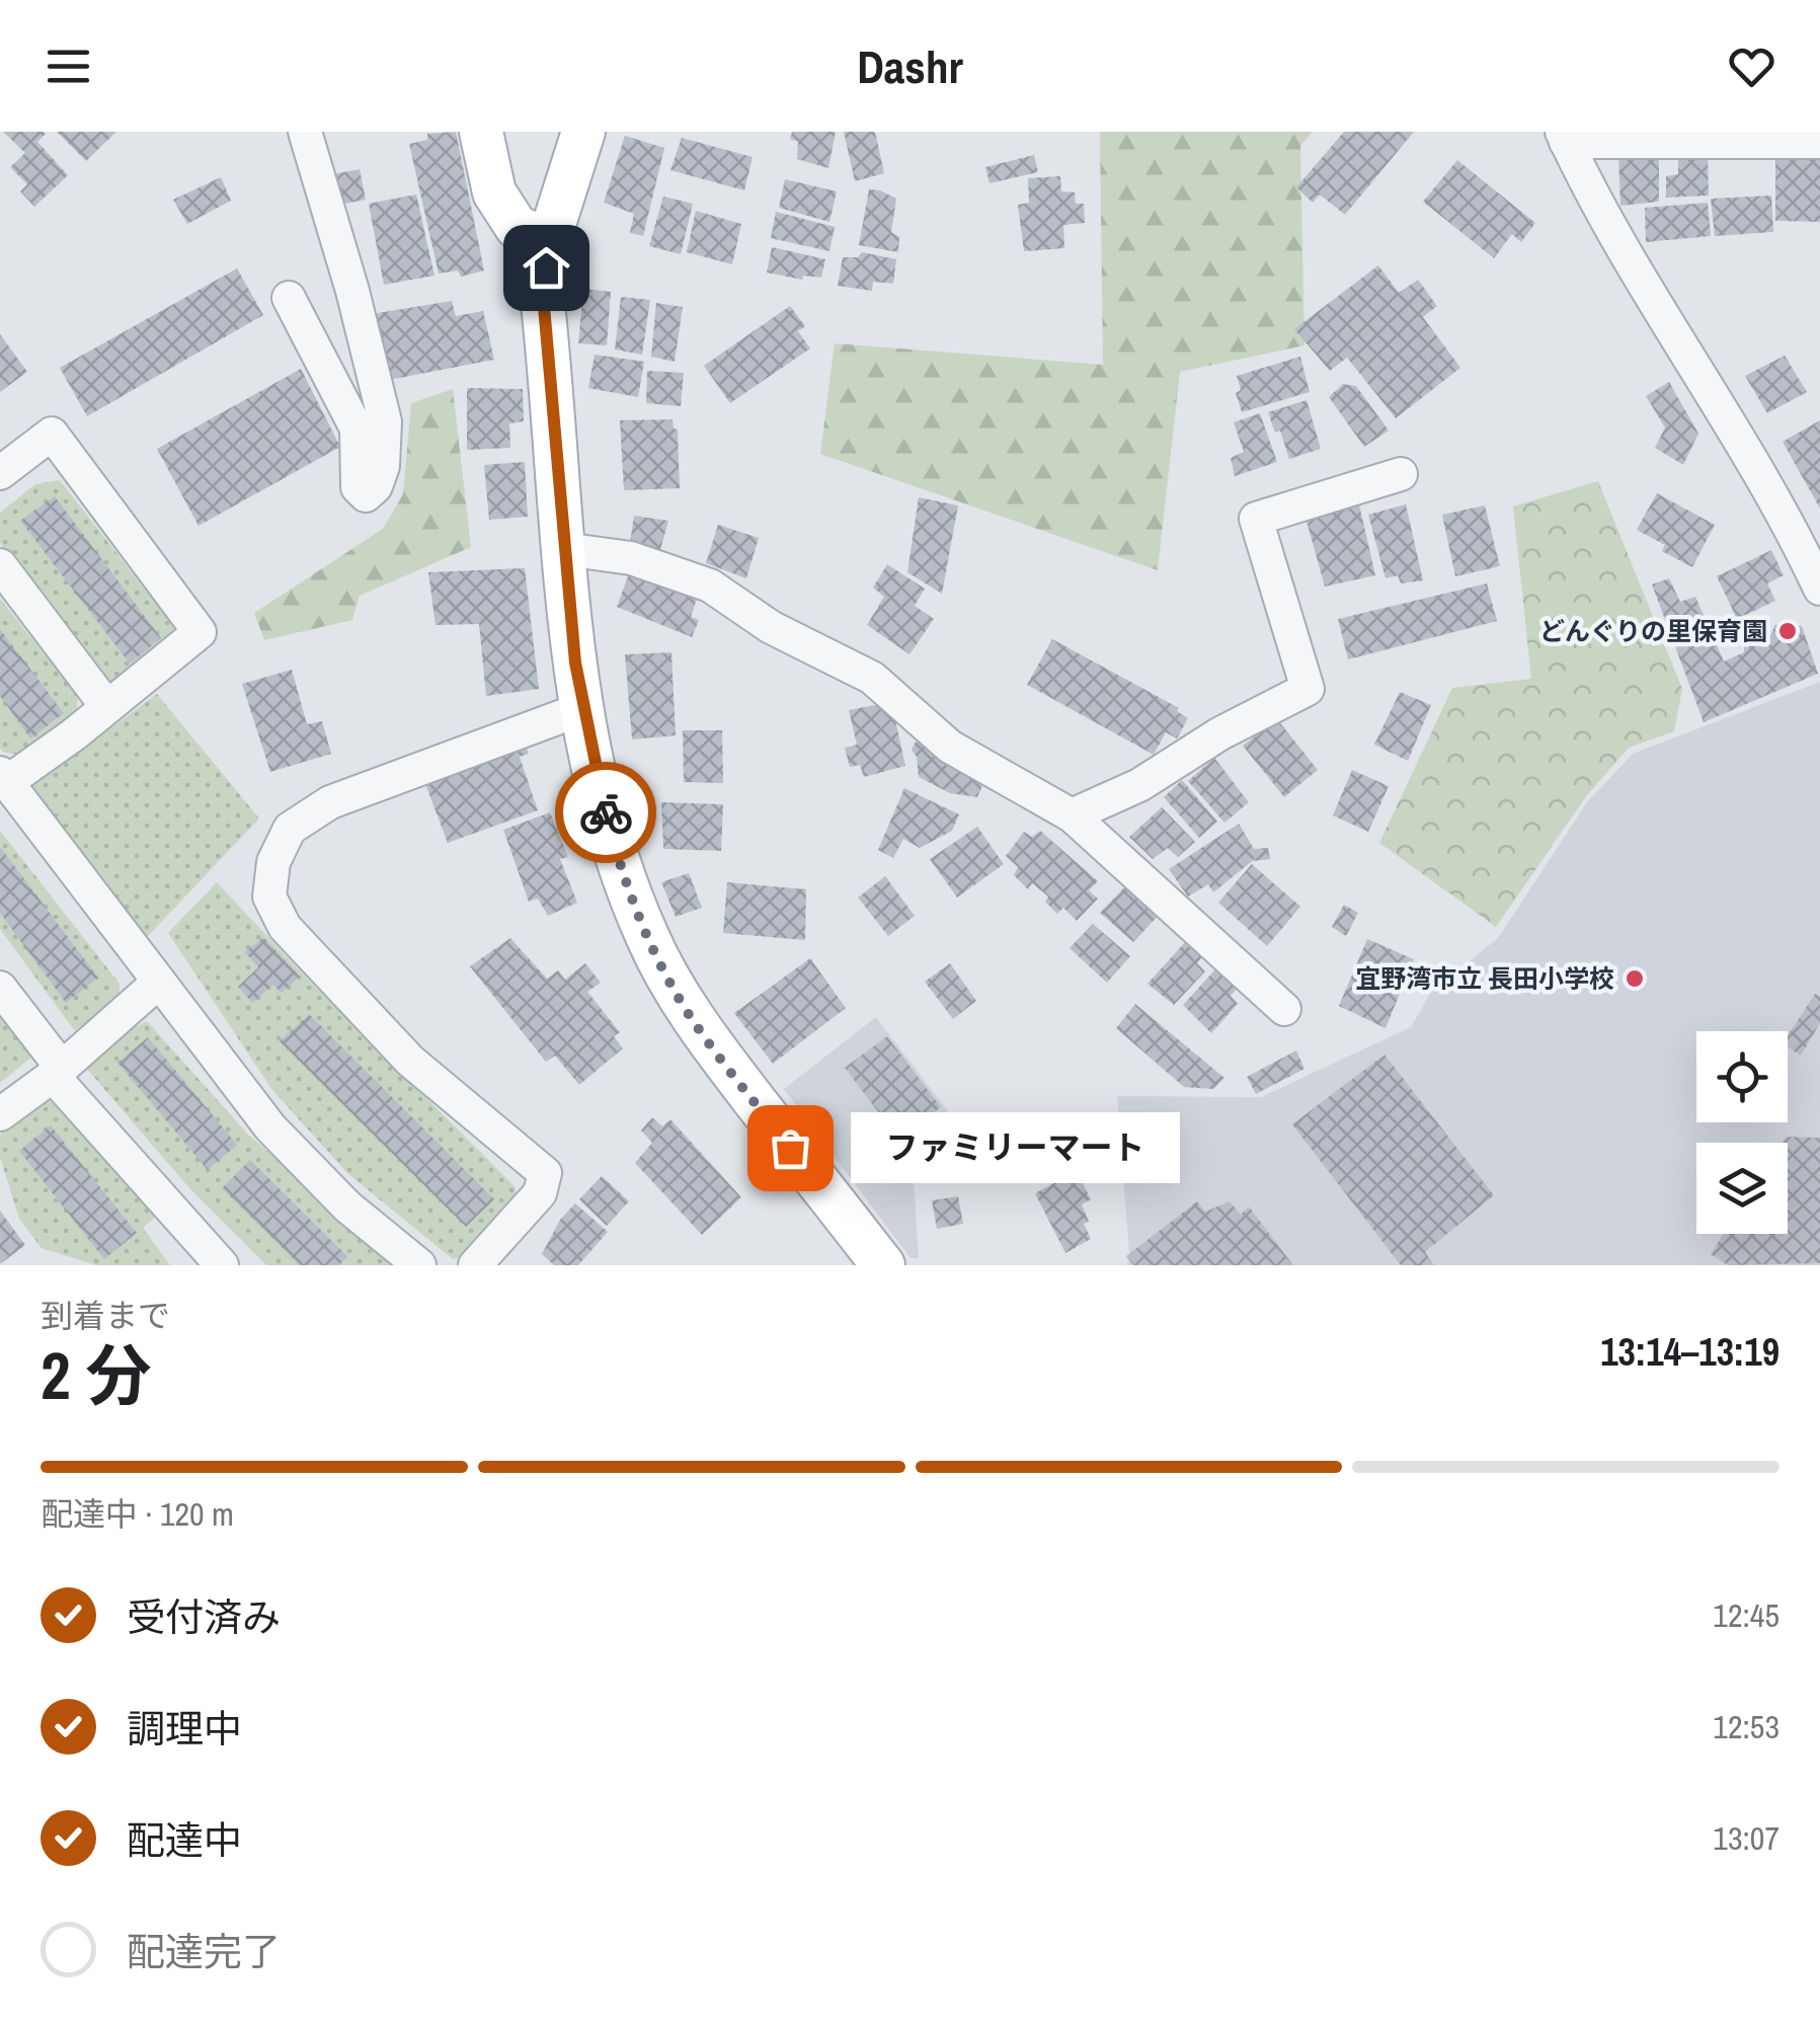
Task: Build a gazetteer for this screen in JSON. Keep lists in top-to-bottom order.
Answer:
{
  "places": ["どんぐりの里保育園", "宜野湾市立 長田小学校", "ファミリーマート"],
  "page": {
    "header": "Dashr",
    "bubble": "ファミリーマート",
    "heading": ["2 分", "到着まで", "13:14–13:19"],
    "bar": "配達中 · 120 m",
    "list": [
      ["受付済み", "12:45"],
      ["調理中", "12:53"],
      ["配達中", "13:07"],
      "配達完了"
    ]
  }
}
